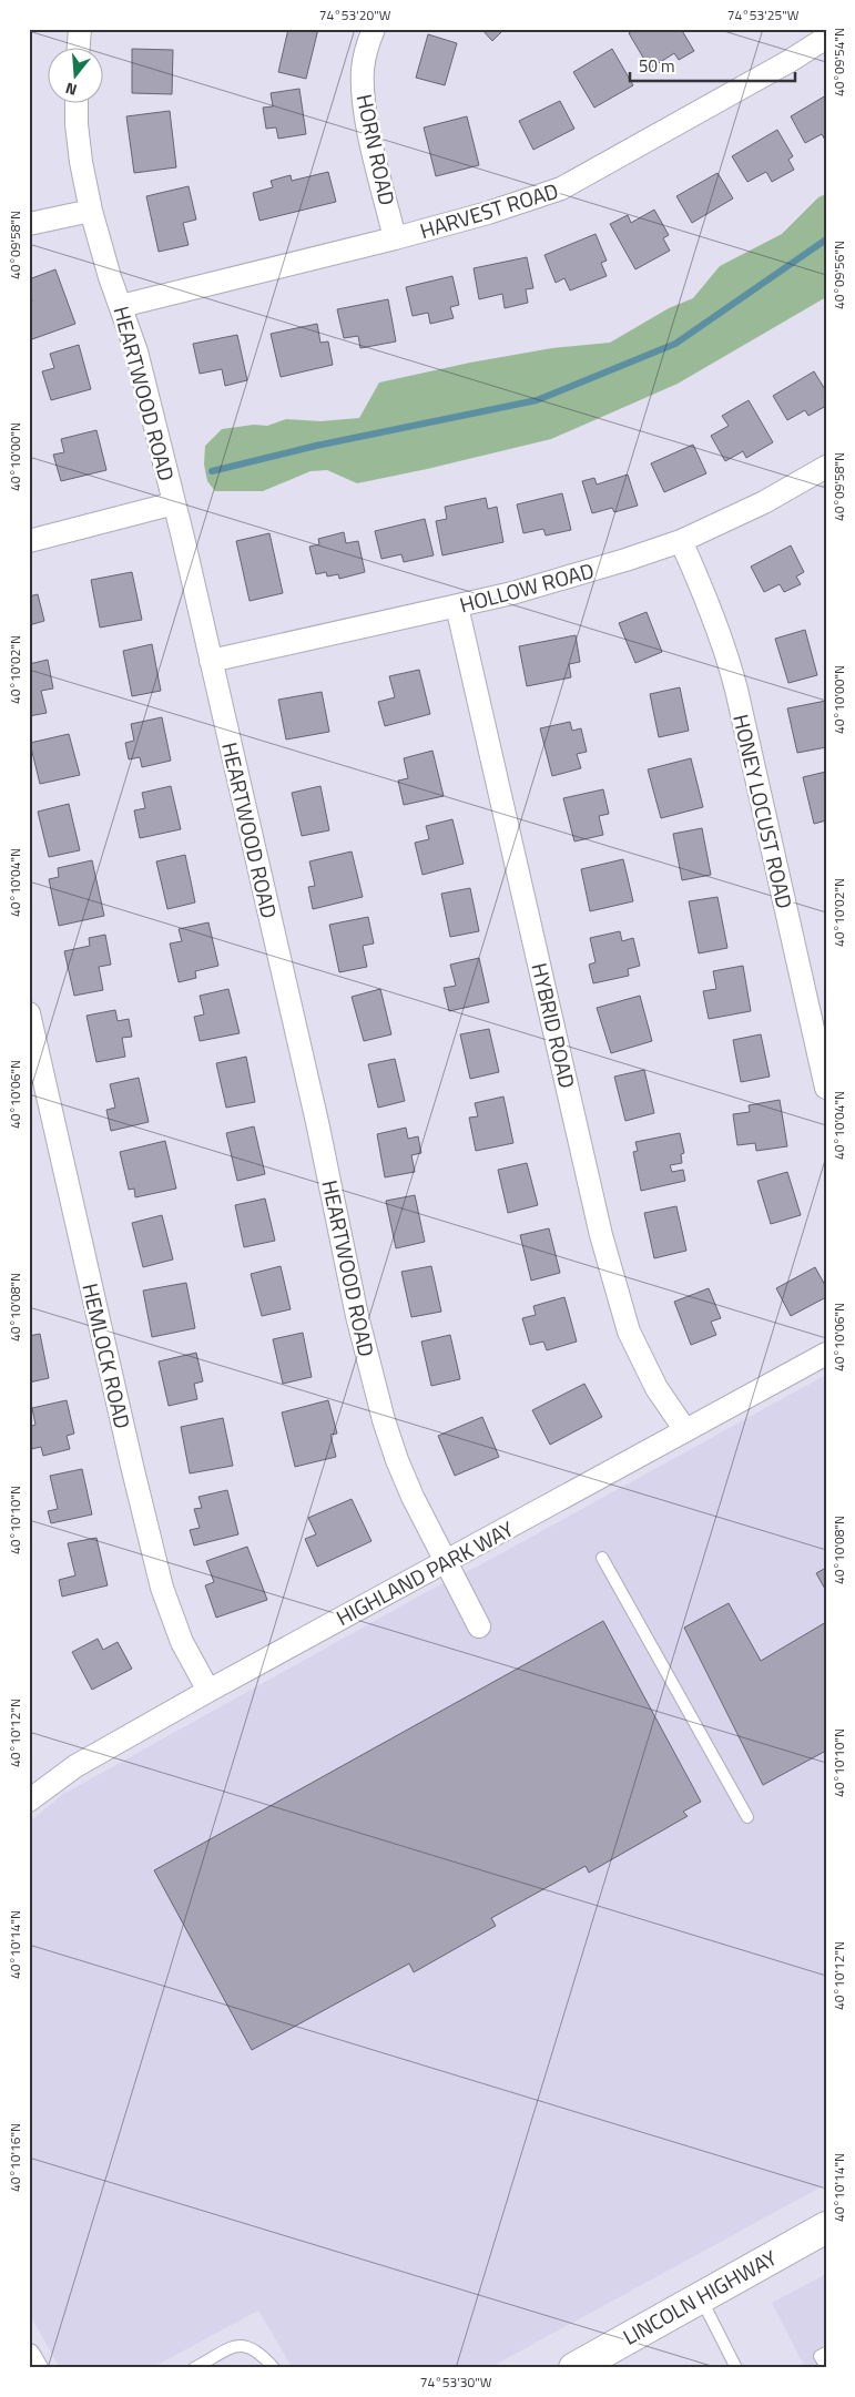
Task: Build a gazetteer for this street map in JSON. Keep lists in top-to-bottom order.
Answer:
{
  "streets": {
    "main road": ["LINCOLN HIGHWAY"],
    "street": [
      "HORN ROAD",
      "HARVEST ROAD",
      "HEARTWOOD ROAD",
      "HOLLOW ROAD",
      "HONEY LOCUST ROAD",
      "HYBRID ROAD",
      "HEMLOCK ROAD",
      "HIGHLAND PARK WAY"
    ]
  },
  "crossings": [
    ["HORN ROAD", "HARVEST ROAD"],
    ["HARVEST ROAD", "HEARTWOOD ROAD"],
    ["HEARTWOOD ROAD", "HOLLOW ROAD"],
    ["HEARTWOOD ROAD", "HIGHLAND PARK WAY"],
    ["HOLLOW ROAD", "HONEY LOCUST ROAD"],
    ["HOLLOW ROAD", "HYBRID ROAD"],
    ["HYBRID ROAD", "HIGHLAND PARK WAY"],
    ["HEMLOCK ROAD", "HIGHLAND PARK WAY"]
  ],
  "scale_bar": "50 m",
  "north": "bottom",
  "coordinates": [
    "74°53'20\"W",
    "74°53'25\"W",
    "40°09'54\"N",
    "40°09'58\"N",
    "40°09'56\"N",
    "40°10'00\"N",
    "40°10'02\"N",
    "40°10'04\"N",
    "40°10'06\"N",
    "40°10'08\"N",
    "40°10'10\"N",
    "40°10'12\"N",
    "40°10'14\"N",
    "40°10'16\"N",
    "74°53'30\"W"
  ]
}
